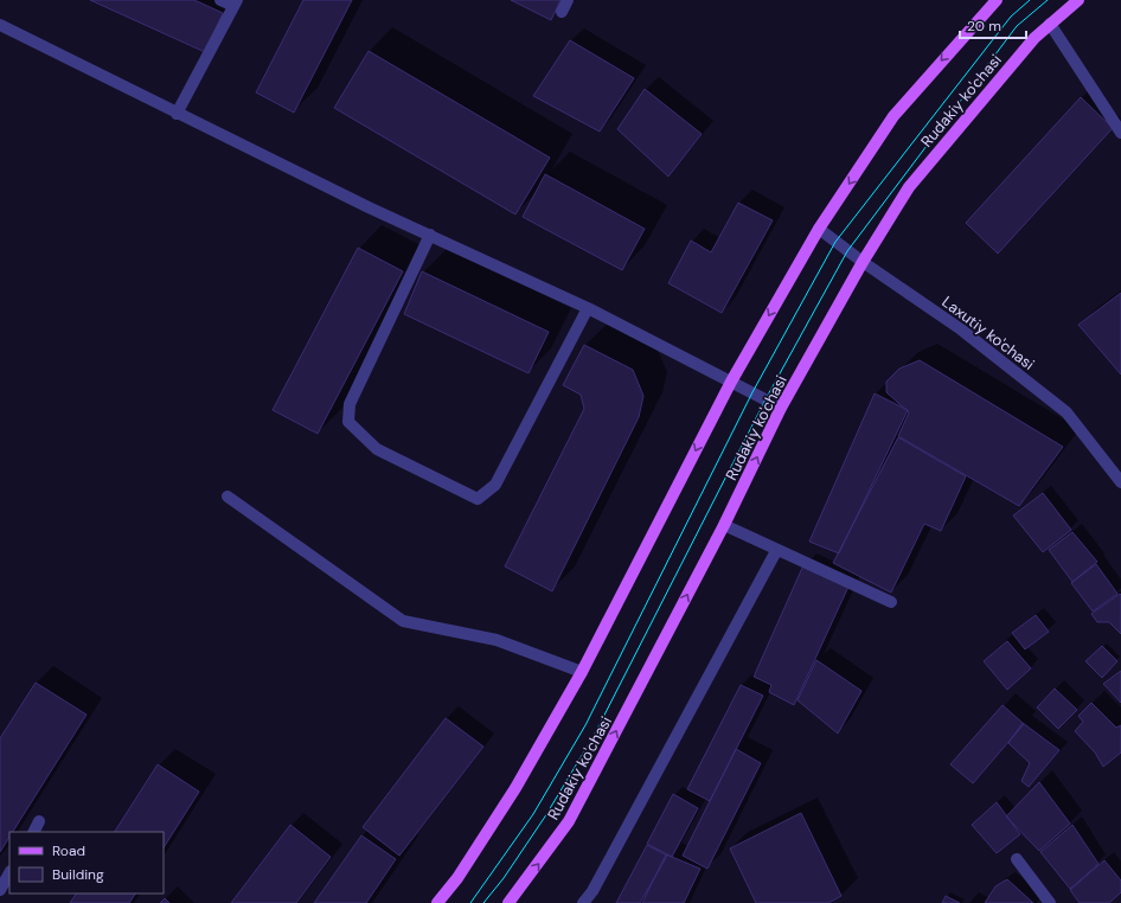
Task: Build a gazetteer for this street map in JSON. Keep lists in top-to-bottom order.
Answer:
{
  "streets": {
    "main road": ["Rudakiy ko'chasi"],
    "street": ["Laxutiy ko'chasi"]
  },
  "crossings": [
    ["Rudakiy ko'chasi", "Laxutiy ko'chasi"]
  ],
  "legend": ["Road", "Building"],
  "scale_bar": "20 m"
}
